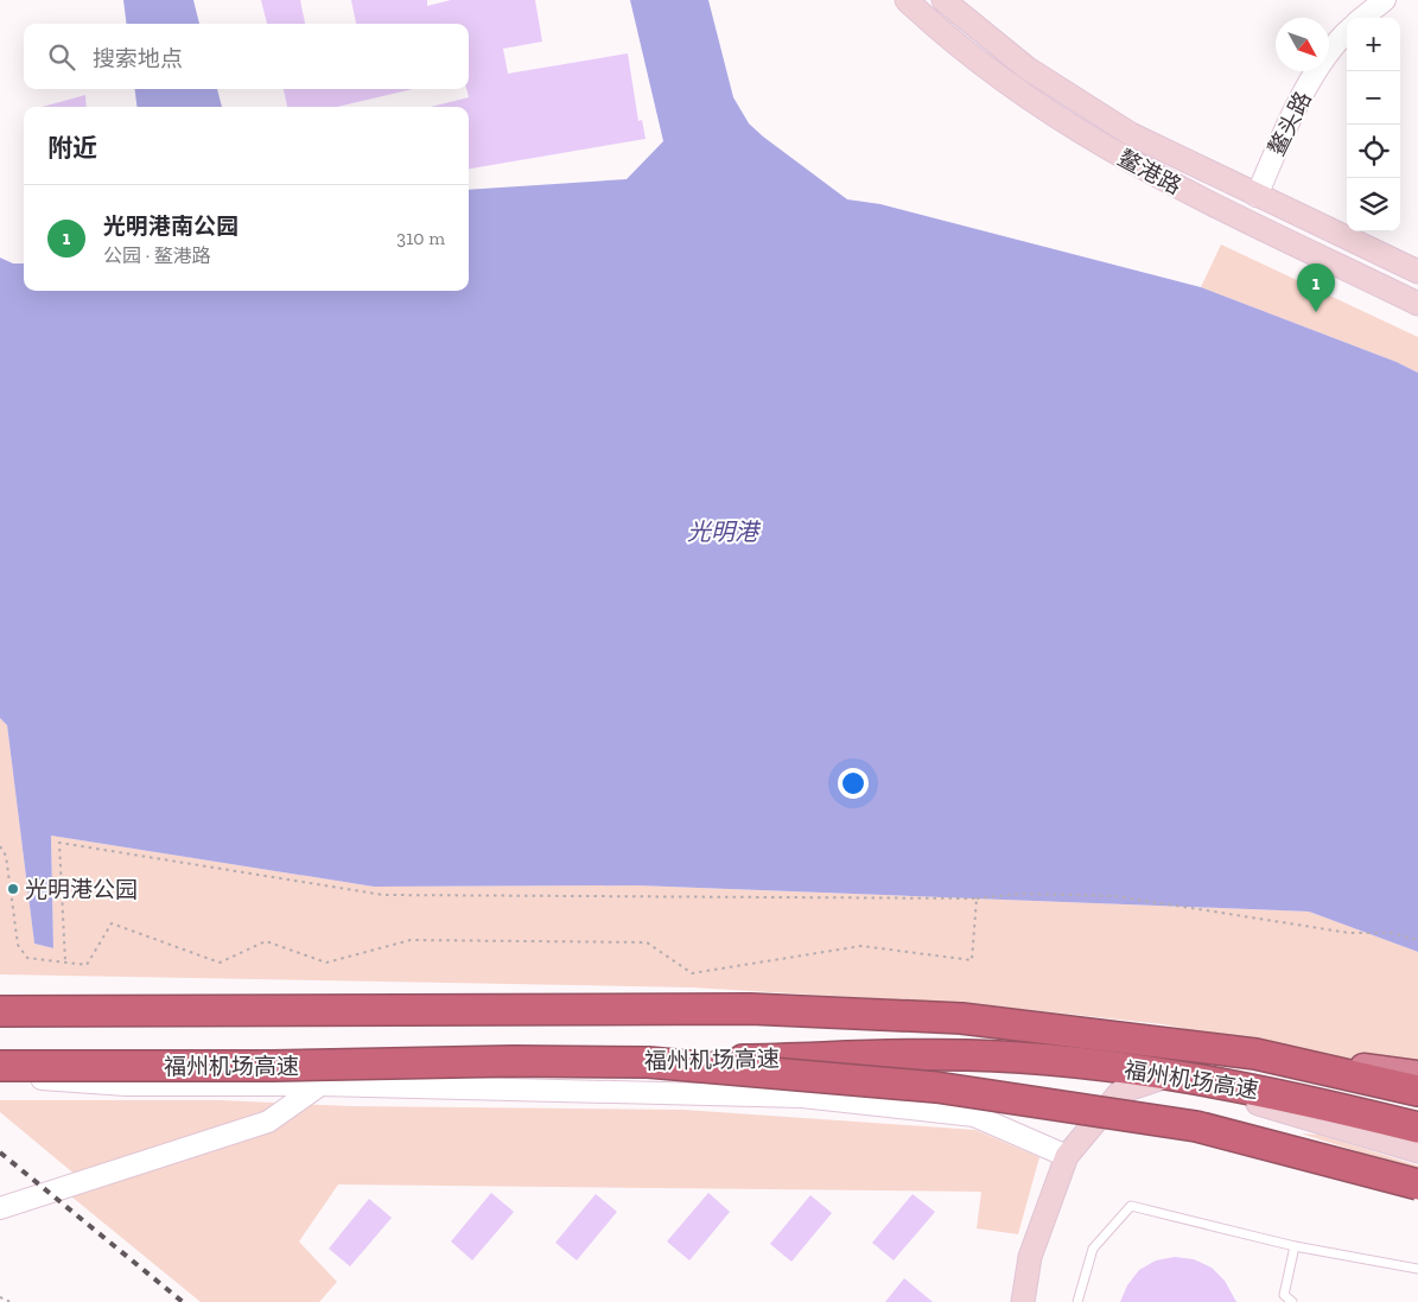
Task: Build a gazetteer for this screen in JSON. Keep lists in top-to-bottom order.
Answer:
{
  "streets": {
    "highway": ["福州机场高速"],
    "main road": ["鳌港路"],
    "street": ["鳌头路"]
  },
  "crossings": [
    ["鳌头路", "鳌港路"]
  ],
  "water": ["光明港"],
  "places": ["光明港公园"],
  "north": "bottom right",
  "page": {
    "map_buttons": ["+", "−"],
    "search": "搜索地点",
    "heading": "附近",
    "list": [
      {
        "mark": "1",
        "name": "光明港南公园",
        "note": "公园 · 鳌港路",
        "value": "310 m"
      }
    ],
    "pins": "1"
  }
}
